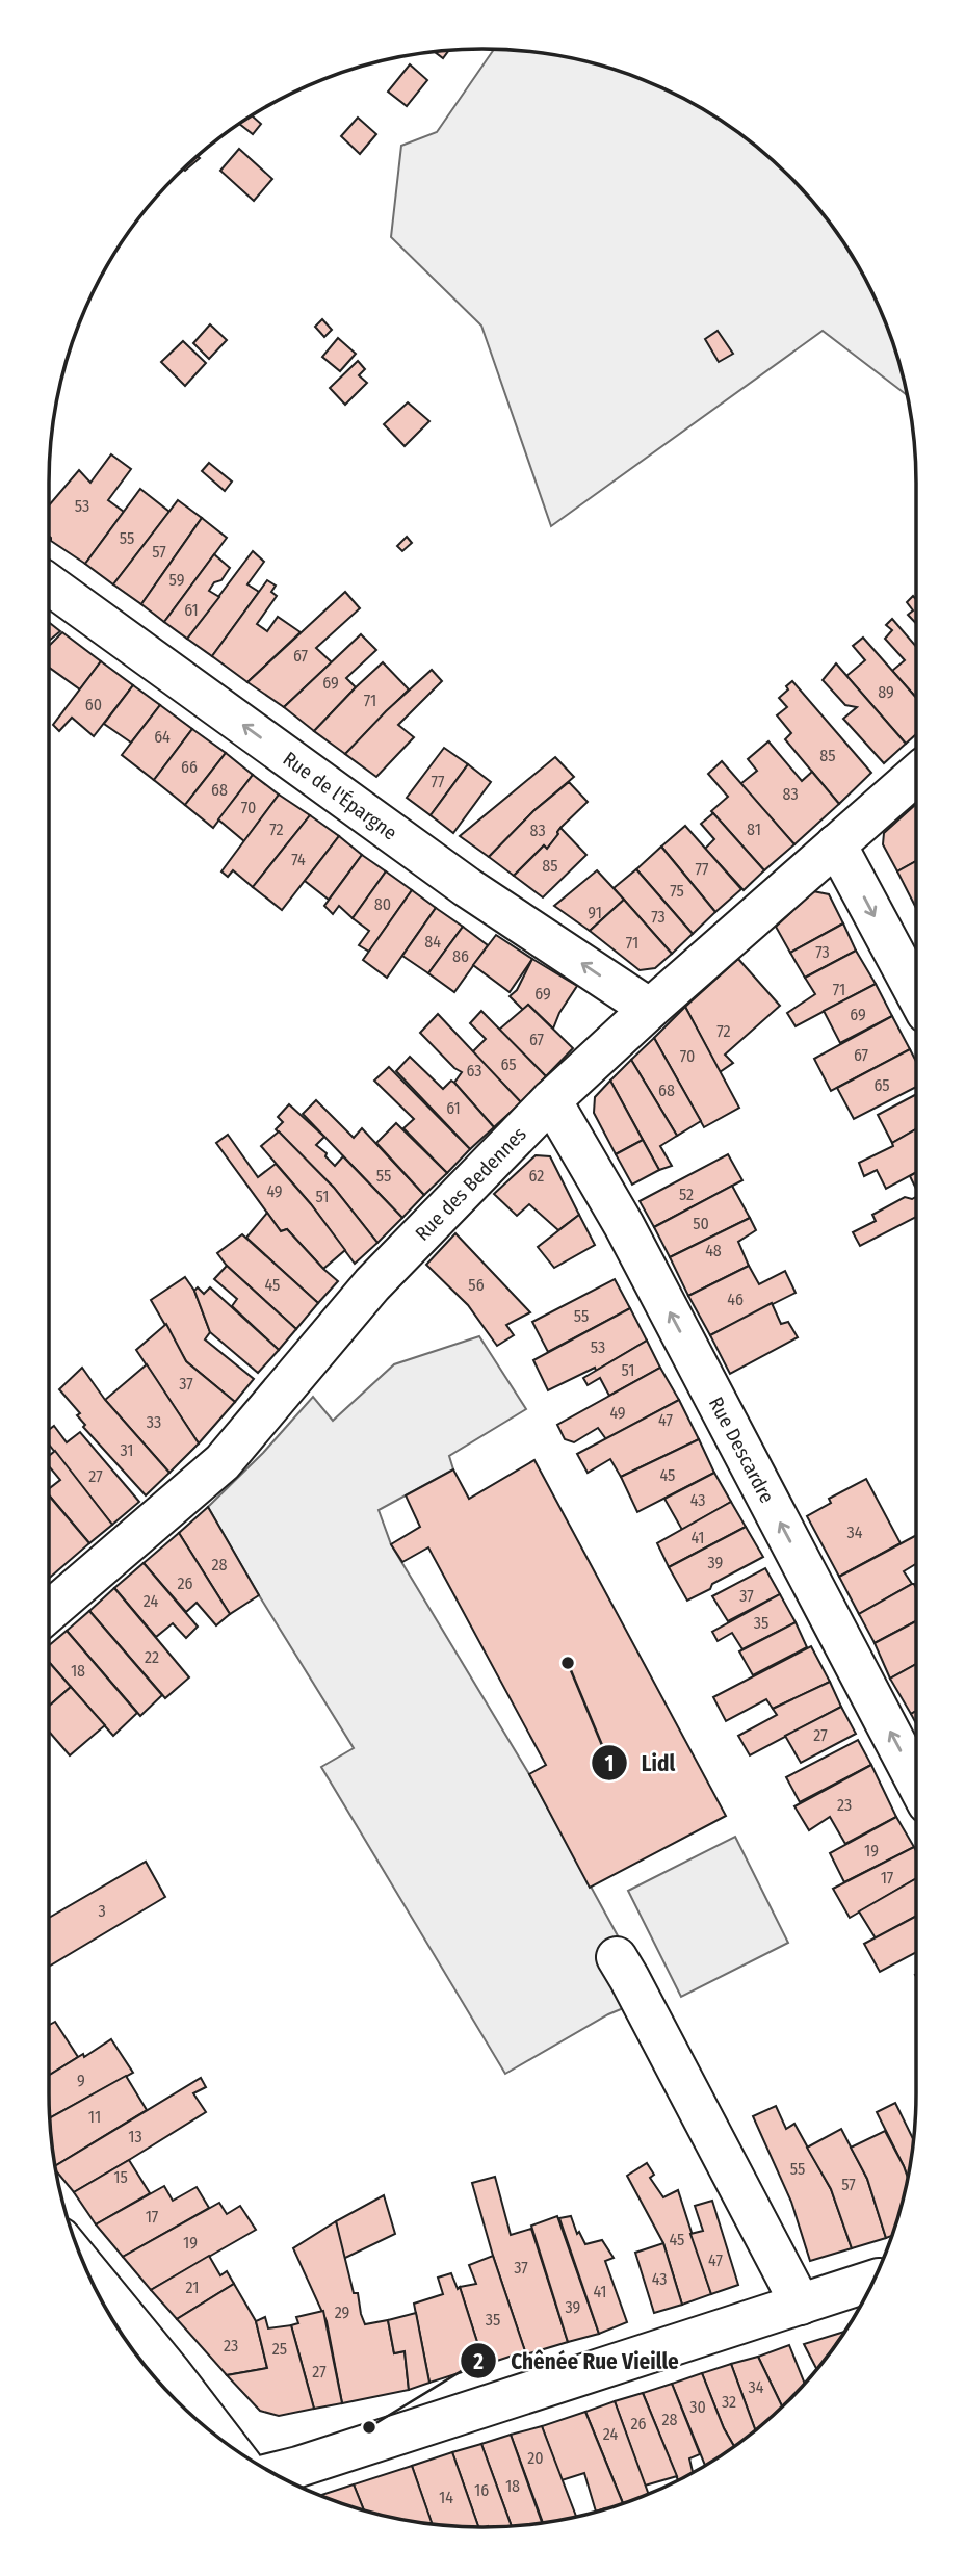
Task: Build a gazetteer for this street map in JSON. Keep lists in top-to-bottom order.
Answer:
{
  "streets": {
    "street": ["Rue de l'Épargne", "Rue des Bedennes", "Rue Descardre"]
  },
  "crossings": [
    ["Rue de l'Épargne", "Rue des Bedennes"],
    ["Rue des Bedennes", "Rue Descardre"]
  ],
  "one_way": ["Rue de l'Épargne", "Rue Descardre"],
  "places": ["Lidl", "Chênée Rue Vieille"],
  "house_numbers": [
    "53",
    "55",
    "57",
    "59",
    "61",
    "67",
    "69",
    "89",
    "71",
    "60",
    "64",
    "85",
    "66",
    "77",
    "68",
    "83",
    "70",
    "72",
    "81",
    "83",
    "74",
    "85",
    "77",
    "75",
    "80",
    "91",
    "73",
    "84",
    "71",
    "73",
    "86",
    "71",
    "69",
    "69",
    "72",
    "67",
    "67",
    "70",
    "65",
    "63",
    "65",
    "68",
    "61",
    "55",
    "62",
    "49",
    "52",
    "51",
    "50",
    "48",
    "45",
    "56",
    "46",
    "55",
    "53",
    "51",
    "37",
    "49",
    "47",
    "33",
    "31",
    "45",
    "27",
    "43",
    "34",
    "41",
    "39",
    "28",
    "26",
    "37",
    "24",
    "35",
    "22",
    "18",
    "27",
    "23",
    "19",
    "17",
    "3",
    "9",
    "11",
    "13",
    "55",
    "15",
    "57",
    "17",
    "45",
    "19",
    "47",
    "37",
    "43",
    "21",
    "41",
    "39",
    "29",
    "35",
    "23",
    "25",
    "27",
    "34",
    "32",
    "30",
    "28",
    "26",
    "24",
    "20",
    "18",
    "16",
    "14"
  ]
}
